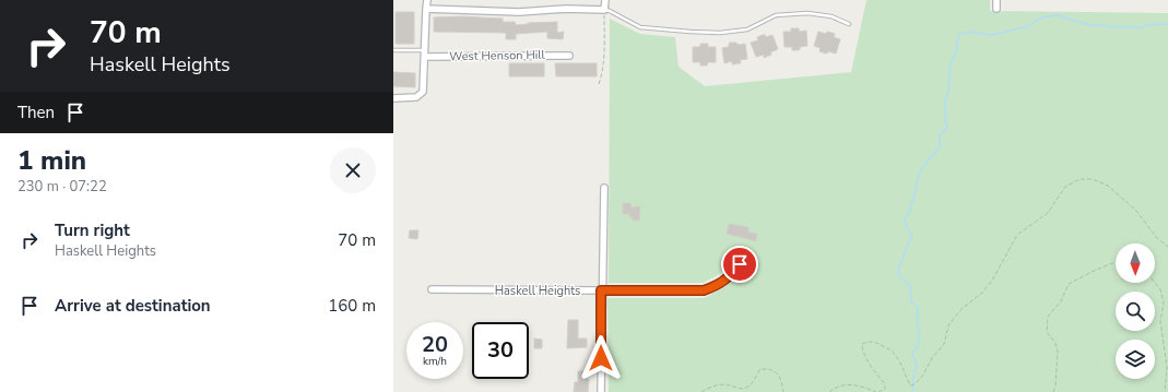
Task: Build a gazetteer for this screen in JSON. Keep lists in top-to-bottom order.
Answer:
{
  "streets": {
    "street": ["West Henson Hill", "Haskell Heights"]
  },
  "north": "bottom",
  "page": {
    "turn": ["70 m", "Haskell Heights"],
    "then": "Then",
    "heading": ["1 min", "230 m · 07:22"],
    "list": [
      {
        "name": "Turn right",
        "note": "Haskell Heights",
        "value": "70 m"
      },
      {
        "name": "Arrive at destination",
        "value": "160 m"
      }
    ],
    "speed": "20 km/h",
    "limit": "30"
  }
}
